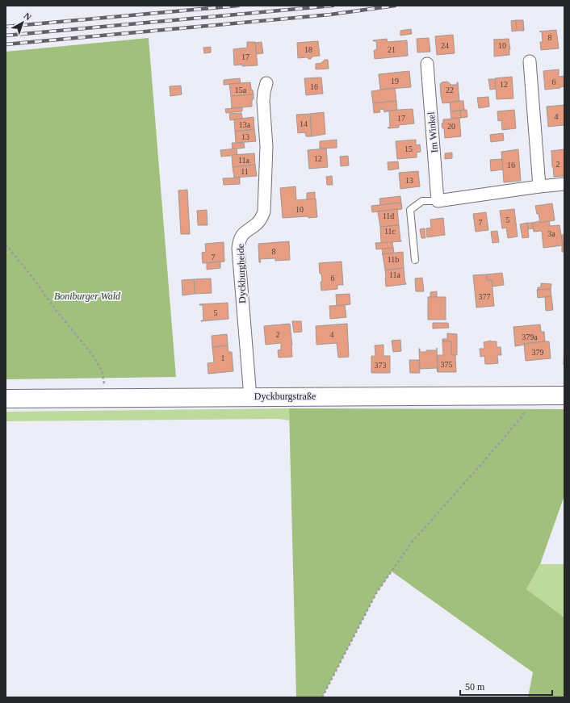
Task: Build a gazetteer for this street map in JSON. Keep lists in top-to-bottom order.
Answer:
{
  "streets": {
    "street": ["Im Winkel", "Dyckburgheide", "Dyckburgstraße"]
  },
  "crossings": [
    ["Dyckburgheide", "Dyckburgstraße"]
  ],
  "parks": ["Boniburger Wald"],
  "house_numbers": [
    "8",
    "24",
    "10",
    "18",
    "21",
    "17",
    "19",
    "6",
    "12",
    "16",
    "15a",
    "22",
    "4",
    "17",
    "14",
    "13a",
    "20",
    "13",
    "15",
    "12",
    "11a",
    "2",
    "16",
    "11",
    "13",
    "10",
    "11d",
    "5",
    "7",
    "11c",
    "3a",
    "8",
    "7",
    "11b",
    "11a",
    "6",
    "377",
    "5",
    "2",
    "4",
    "379a",
    "379",
    "1",
    "375",
    "373"
  ],
  "scale_bar": "50 m",
  "north": "top right"
}
